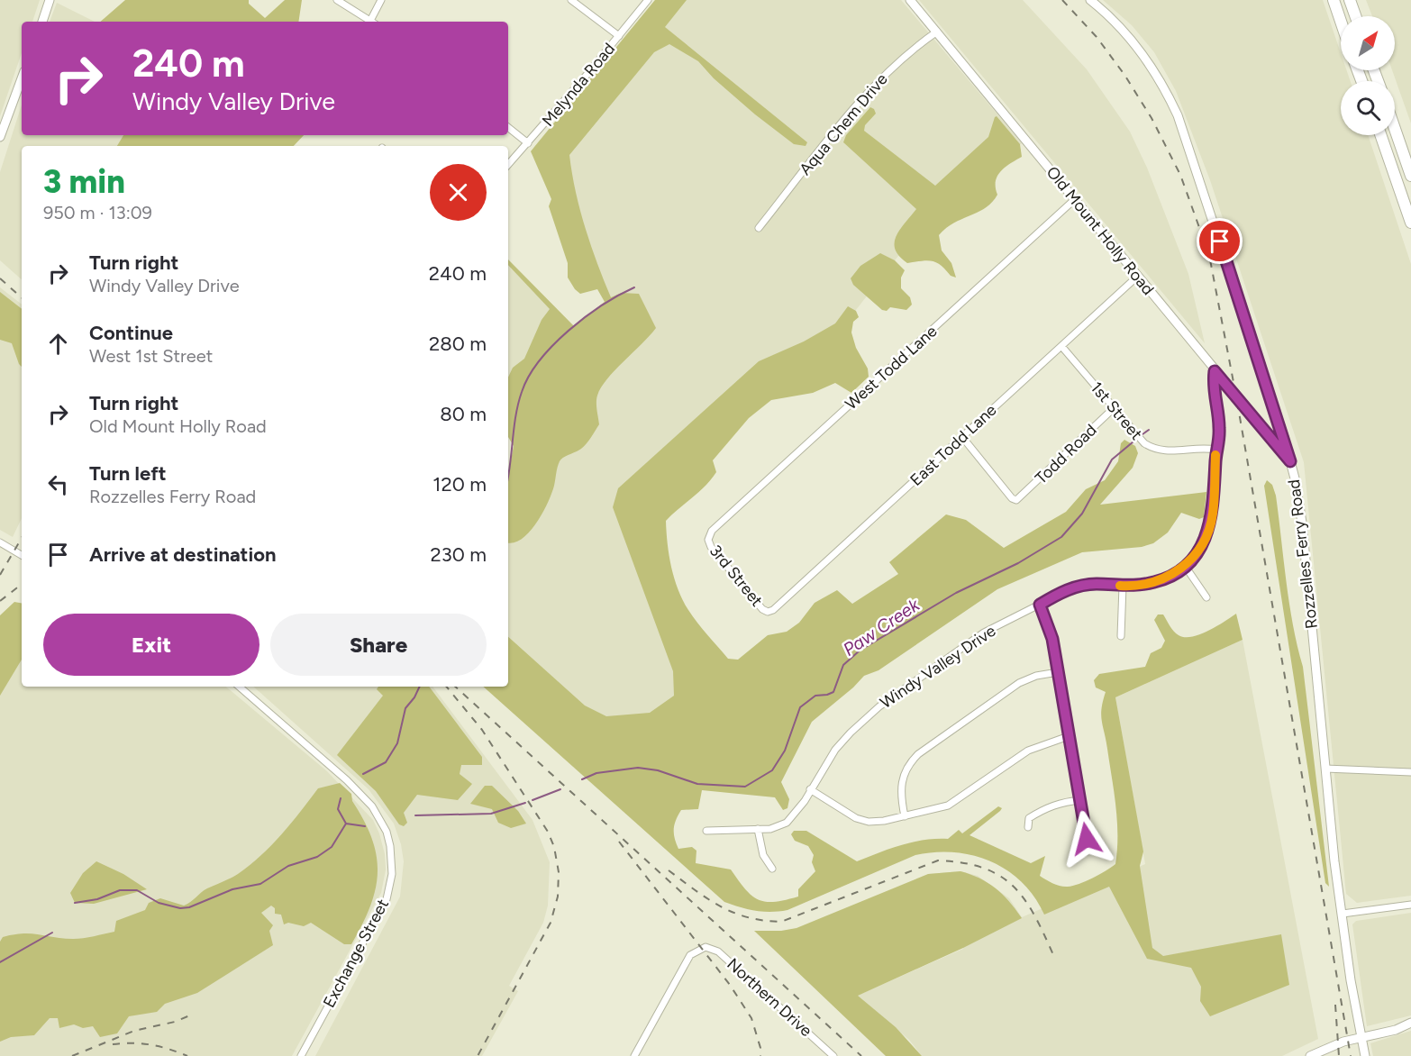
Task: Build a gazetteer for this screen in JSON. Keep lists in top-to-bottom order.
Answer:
{
  "streets": {
    "street": [
      "Melynda Road",
      "Aqua Chem Drive",
      "Old Mount Holly Road",
      "West Todd Lane",
      "1st Street",
      "East Todd Lane",
      "Todd Road",
      "Rozzelles Ferry Road",
      "3rd Street",
      "Windy Valley Drive",
      "Exchange Street",
      "Northern Drive"
    ]
  },
  "crossings": [
    ["Aqua Chem Drive", "Old Mount Holly Road"],
    ["Old Mount Holly Road", "West Todd Lane"],
    ["Old Mount Holly Road", "East Todd Lane"],
    ["Old Mount Holly Road", "Rozzelles Ferry Road"],
    ["Old Mount Holly Road", "Windy Valley Drive"],
    ["West Todd Lane", "3rd Street"],
    ["1st Street", "East Todd Lane"],
    ["1st Street", "Todd Road"],
    ["1st Street", "Windy Valley Drive"],
    ["East Todd Lane", "Todd Road"],
    ["East Todd Lane", "3rd Street"]
  ],
  "water": ["Paw Creek"],
  "north": "top right",
  "page": {
    "turn": ["240 m", "Windy Valley Drive"],
    "heading": ["3 min", "950 m · 13:09"],
    "list": [
      {
        "name": "Turn right",
        "note": "Windy Valley Drive",
        "value": "240 m"
      },
      {
        "name": "Continue",
        "note": "West 1st Street",
        "value": "280 m"
      },
      {
        "name": "Turn right",
        "note": "Old Mount Holly Road",
        "value": "80 m"
      },
      {
        "name": "Turn left",
        "note": "Rozzelles Ferry Road",
        "value": "120 m"
      },
      {
        "name": "Arrive at destination",
        "value": "230 m"
      }
    ],
    "buttons": ["Exit", "Share"]
  }
}
